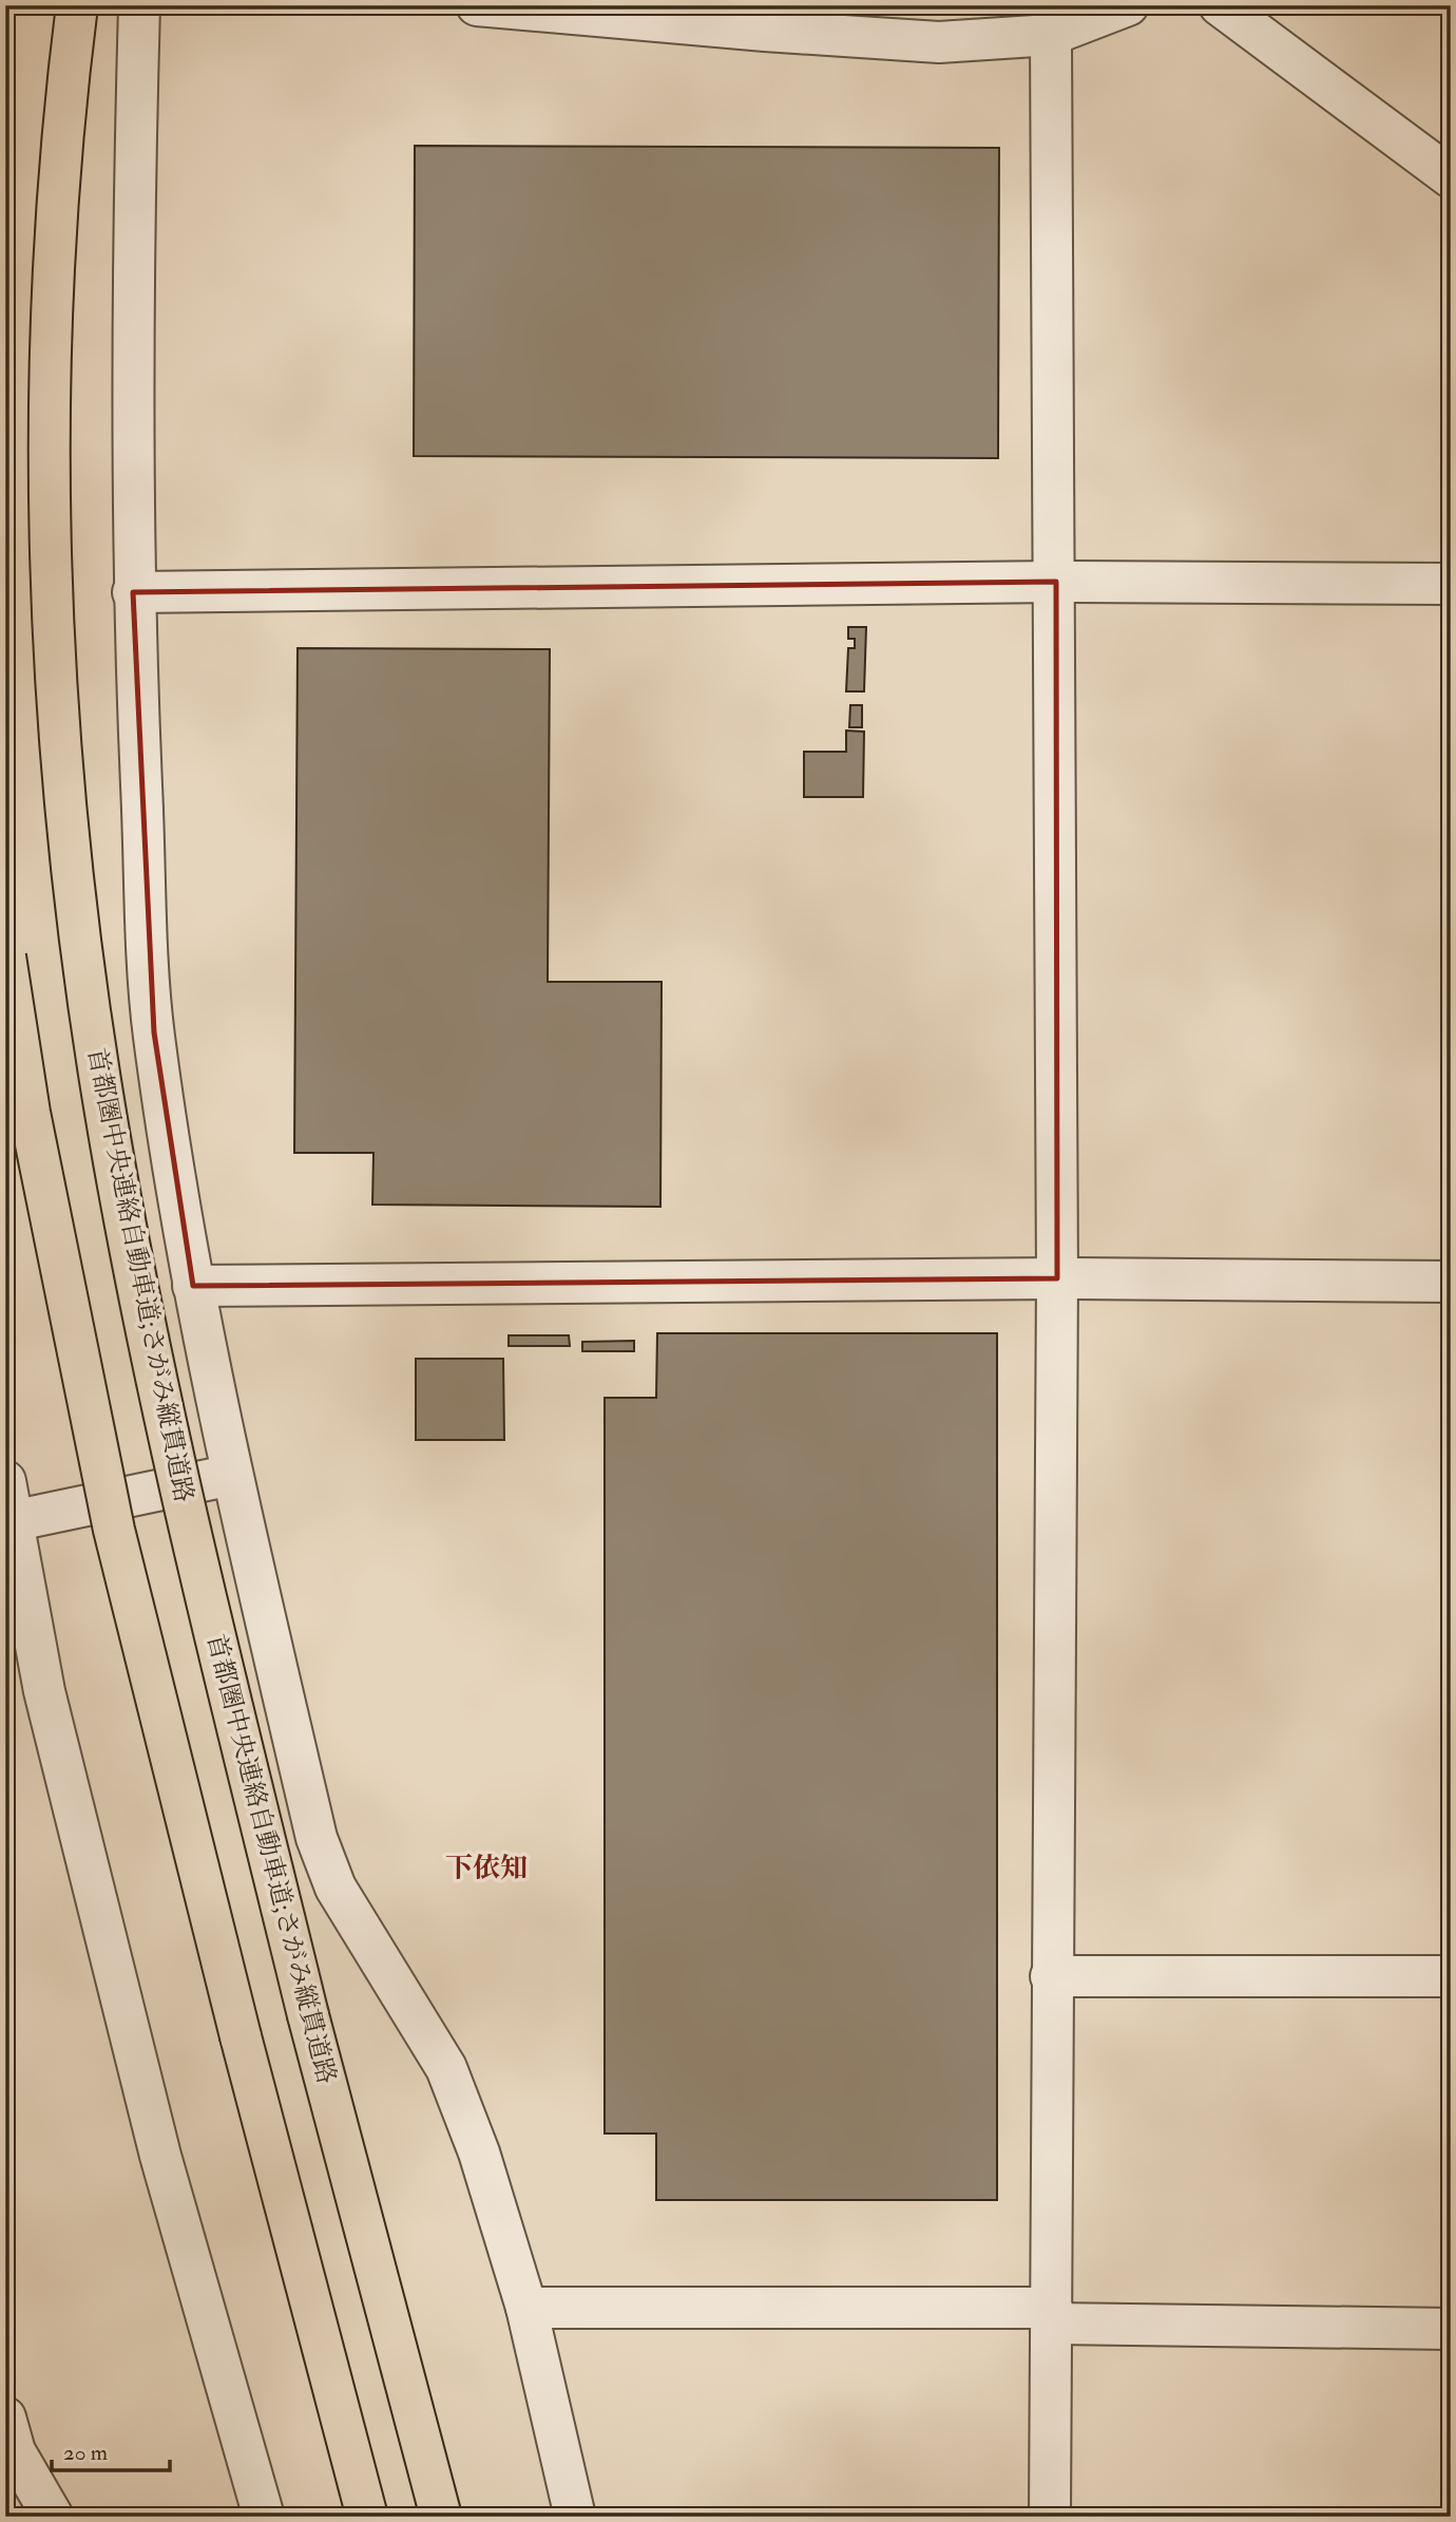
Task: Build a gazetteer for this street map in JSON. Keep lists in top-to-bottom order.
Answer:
{
  "streets": {
    "highway": ["首都圏中央連絡自動車道;さがみ縦貫道路"]
  },
  "districts": ["下依知"],
  "scale_bar": "20 m"
}
